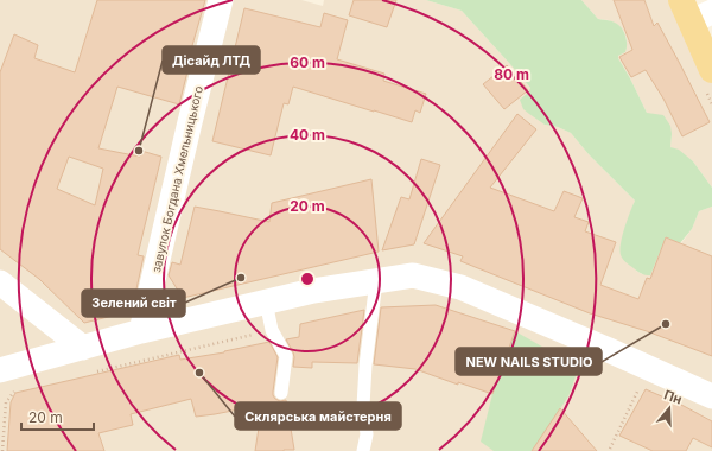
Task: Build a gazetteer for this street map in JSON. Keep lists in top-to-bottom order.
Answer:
{
  "streets": {
    "street": ["завулок Богдана Хмельницького"]
  },
  "places": [
    "Дісайд ЛТД",
    "Зелений світ",
    "NEW NAILS STUDIO",
    "Склярська майстерня"
  ],
  "scale_bar": "20 m",
  "north": "top",
  "rings": [
    "60 m",
    "80 m",
    "40 m",
    "20 m"
  ]
}
